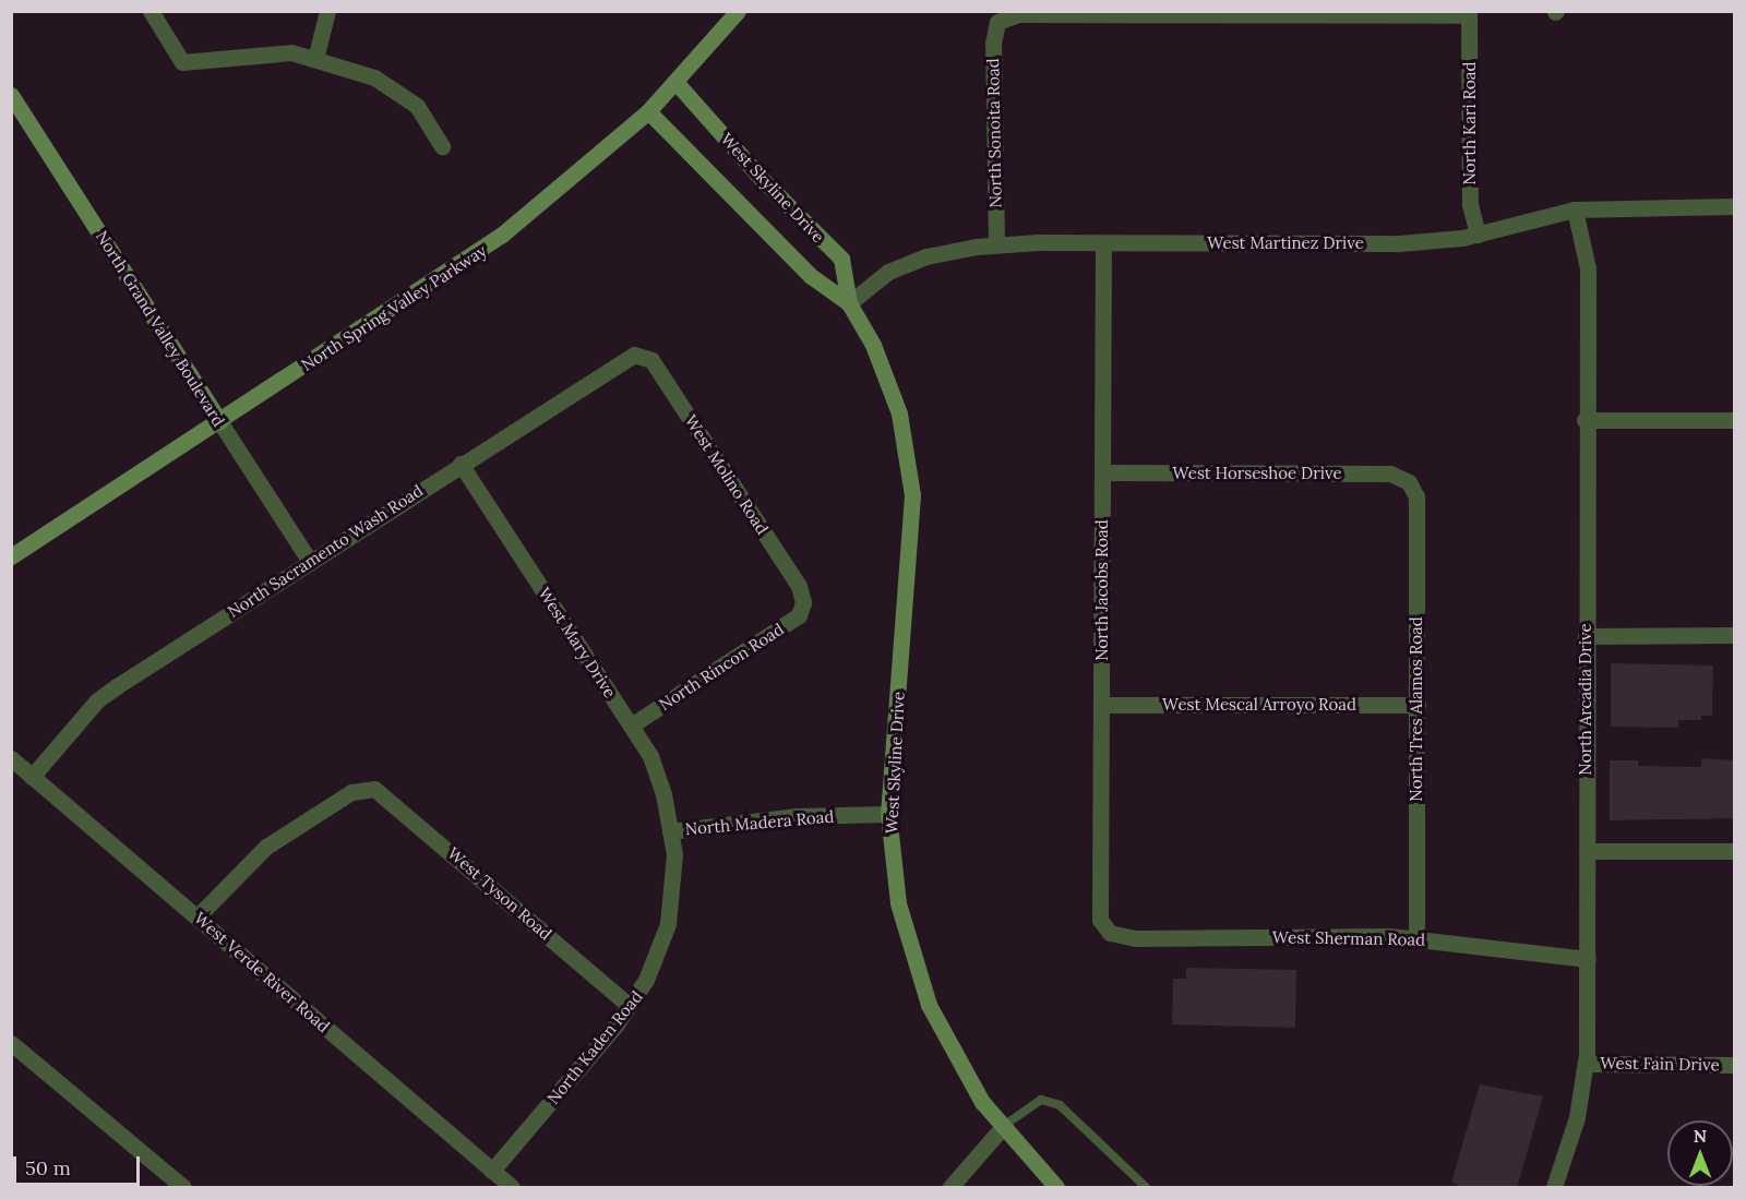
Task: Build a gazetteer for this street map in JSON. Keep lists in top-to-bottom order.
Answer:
{
  "streets": {
    "street": [
      "North Kari Road",
      "North Sonoita Road",
      "West Skyline Drive",
      "West Martinez Drive",
      "North Spring Valley Parkway",
      "North Grand Valley Boulevard",
      "West Horseshoe Drive",
      "West Molino Road",
      "North Sacramento Wash Road",
      "North Jacobs Road",
      "West Mary Drive",
      "North Rincon Road",
      "North Arcadia Drive",
      "West Mescal Arroyo Road",
      "North Tres Alamos Road",
      "North Madera Road",
      "West Tyson Road",
      "West Sherman Road",
      "West Verde River Road",
      "North Kaden Road",
      "West Fain Drive"
    ]
  },
  "crossings": [
    ["North Kari Road", "West Martinez Drive"],
    ["North Sonoita Road", "West Martinez Drive"],
    ["West Skyline Drive", "West Martinez Drive"],
    ["West Skyline Drive", "North Spring Valley Parkway"],
    ["West Skyline Drive", "North Madera Road"],
    ["West Martinez Drive", "North Jacobs Road"],
    ["West Martinez Drive", "North Arcadia Drive"],
    ["North Spring Valley Parkway", "North Grand Valley Boulevard"],
    ["North Grand Valley Boulevard", "North Sacramento Wash Road"],
    ["West Horseshoe Drive", "North Jacobs Road"],
    ["West Horseshoe Drive", "North Tres Alamos Road"],
    ["West Molino Road", "North Sacramento Wash Road"],
    ["West Molino Road", "North Rincon Road"],
    ["North Sacramento Wash Road", "West Mary Drive"],
    ["North Sacramento Wash Road", "West Verde River Road"],
    ["North Jacobs Road", "West Mescal Arroyo Road"],
    ["North Jacobs Road", "West Sherman Road"],
    ["West Mary Drive", "North Rincon Road"],
    ["West Mary Drive", "North Madera Road"],
    ["West Mary Drive", "North Kaden Road"],
    ["North Arcadia Drive", "West Sherman Road"],
    ["North Arcadia Drive", "West Fain Drive"],
    ["West Mescal Arroyo Road", "North Tres Alamos Road"],
    ["North Tres Alamos Road", "West Sherman Road"],
    ["North Madera Road", "North Kaden Road"],
    ["West Tyson Road", "West Verde River Road"],
    ["West Tyson Road", "North Kaden Road"],
    ["West Verde River Road", "North Kaden Road"]
  ],
  "scale_bar": "50 m",
  "north": "top"
}
